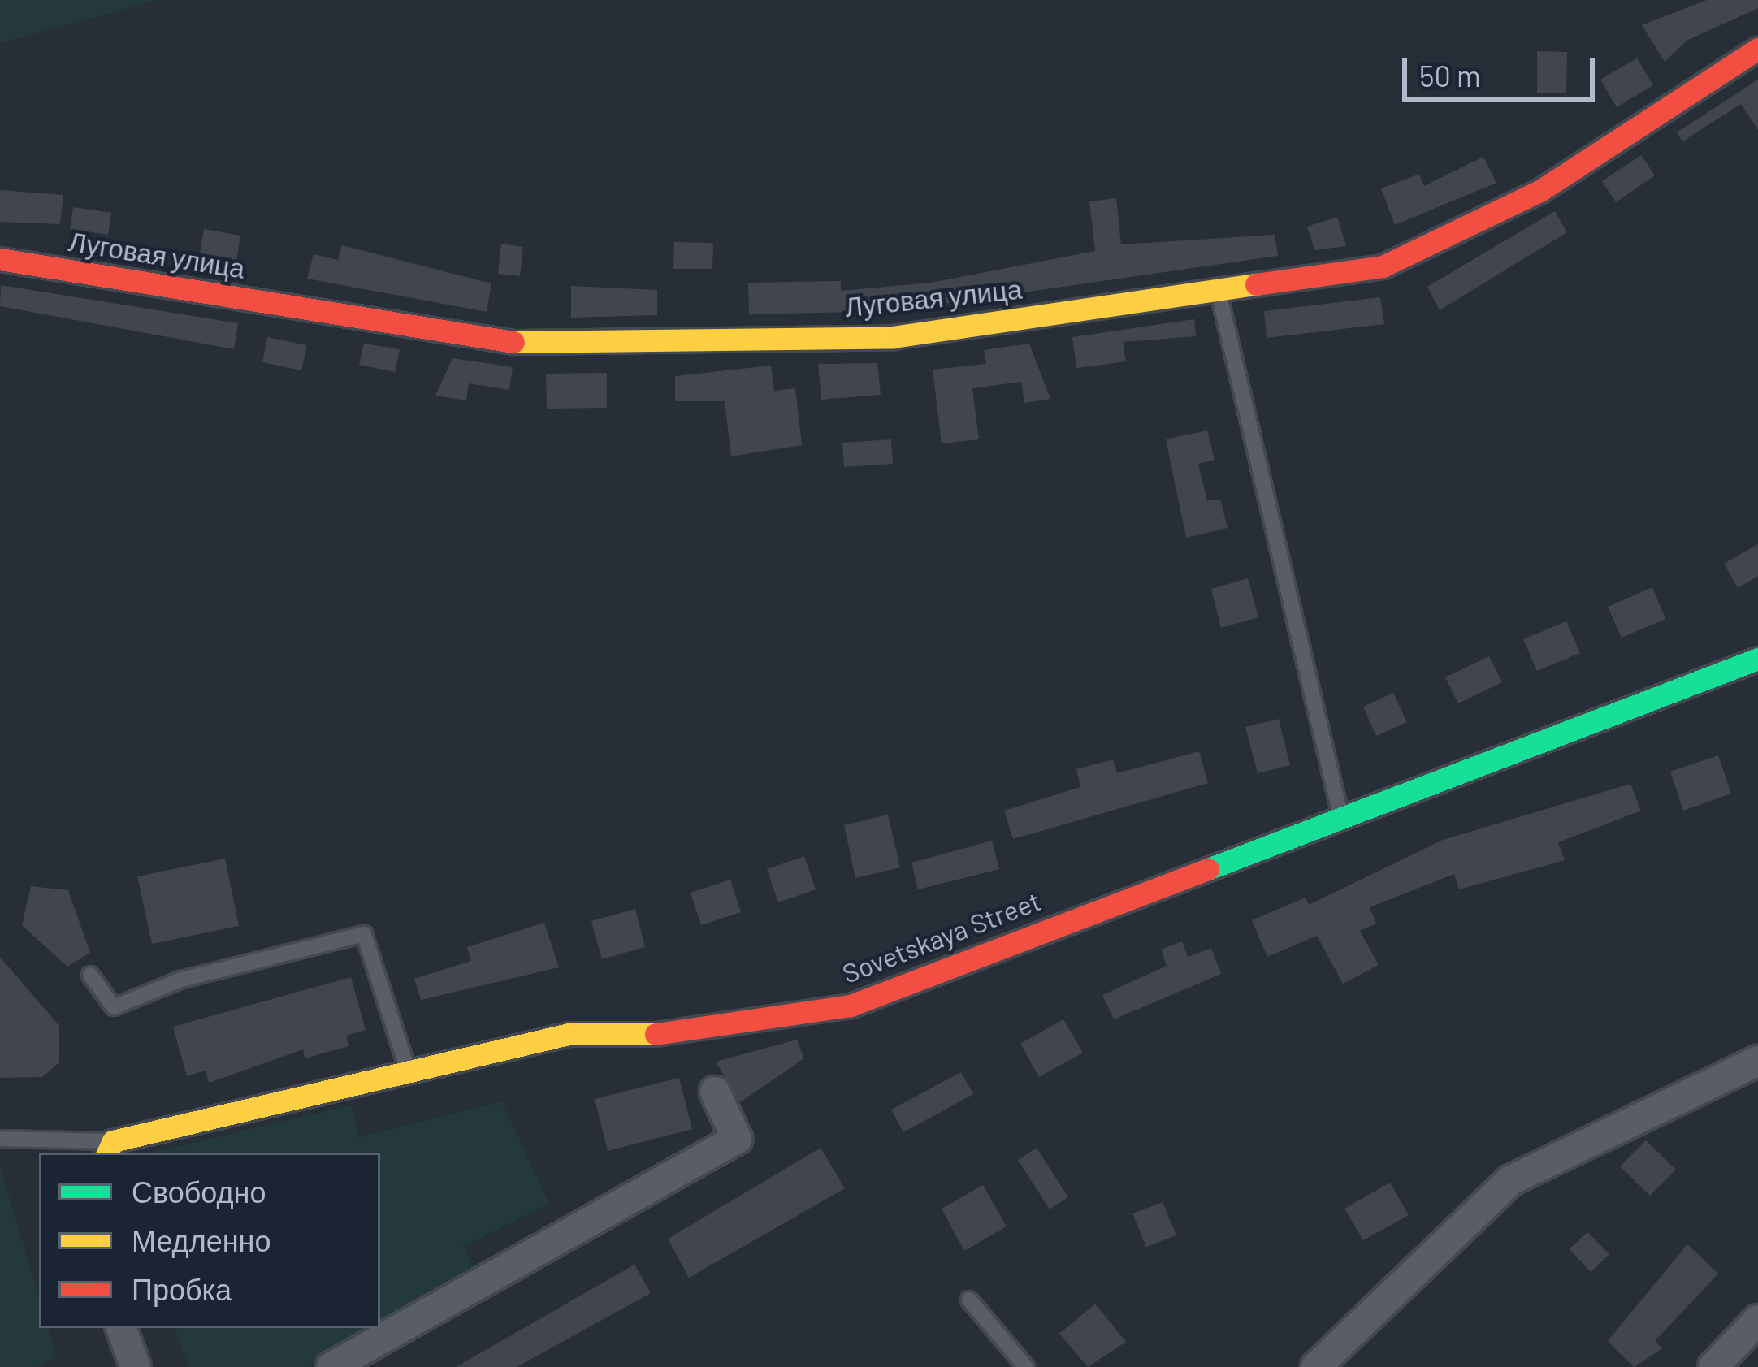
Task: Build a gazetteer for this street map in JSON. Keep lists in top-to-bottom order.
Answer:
{
  "streets": {
    "street": ["Луговая улица", "Sovetskaya Street"]
  },
  "legend": ["Свободно", "Медленно", "Пробка"],
  "scale_bar": "50 m"
}
